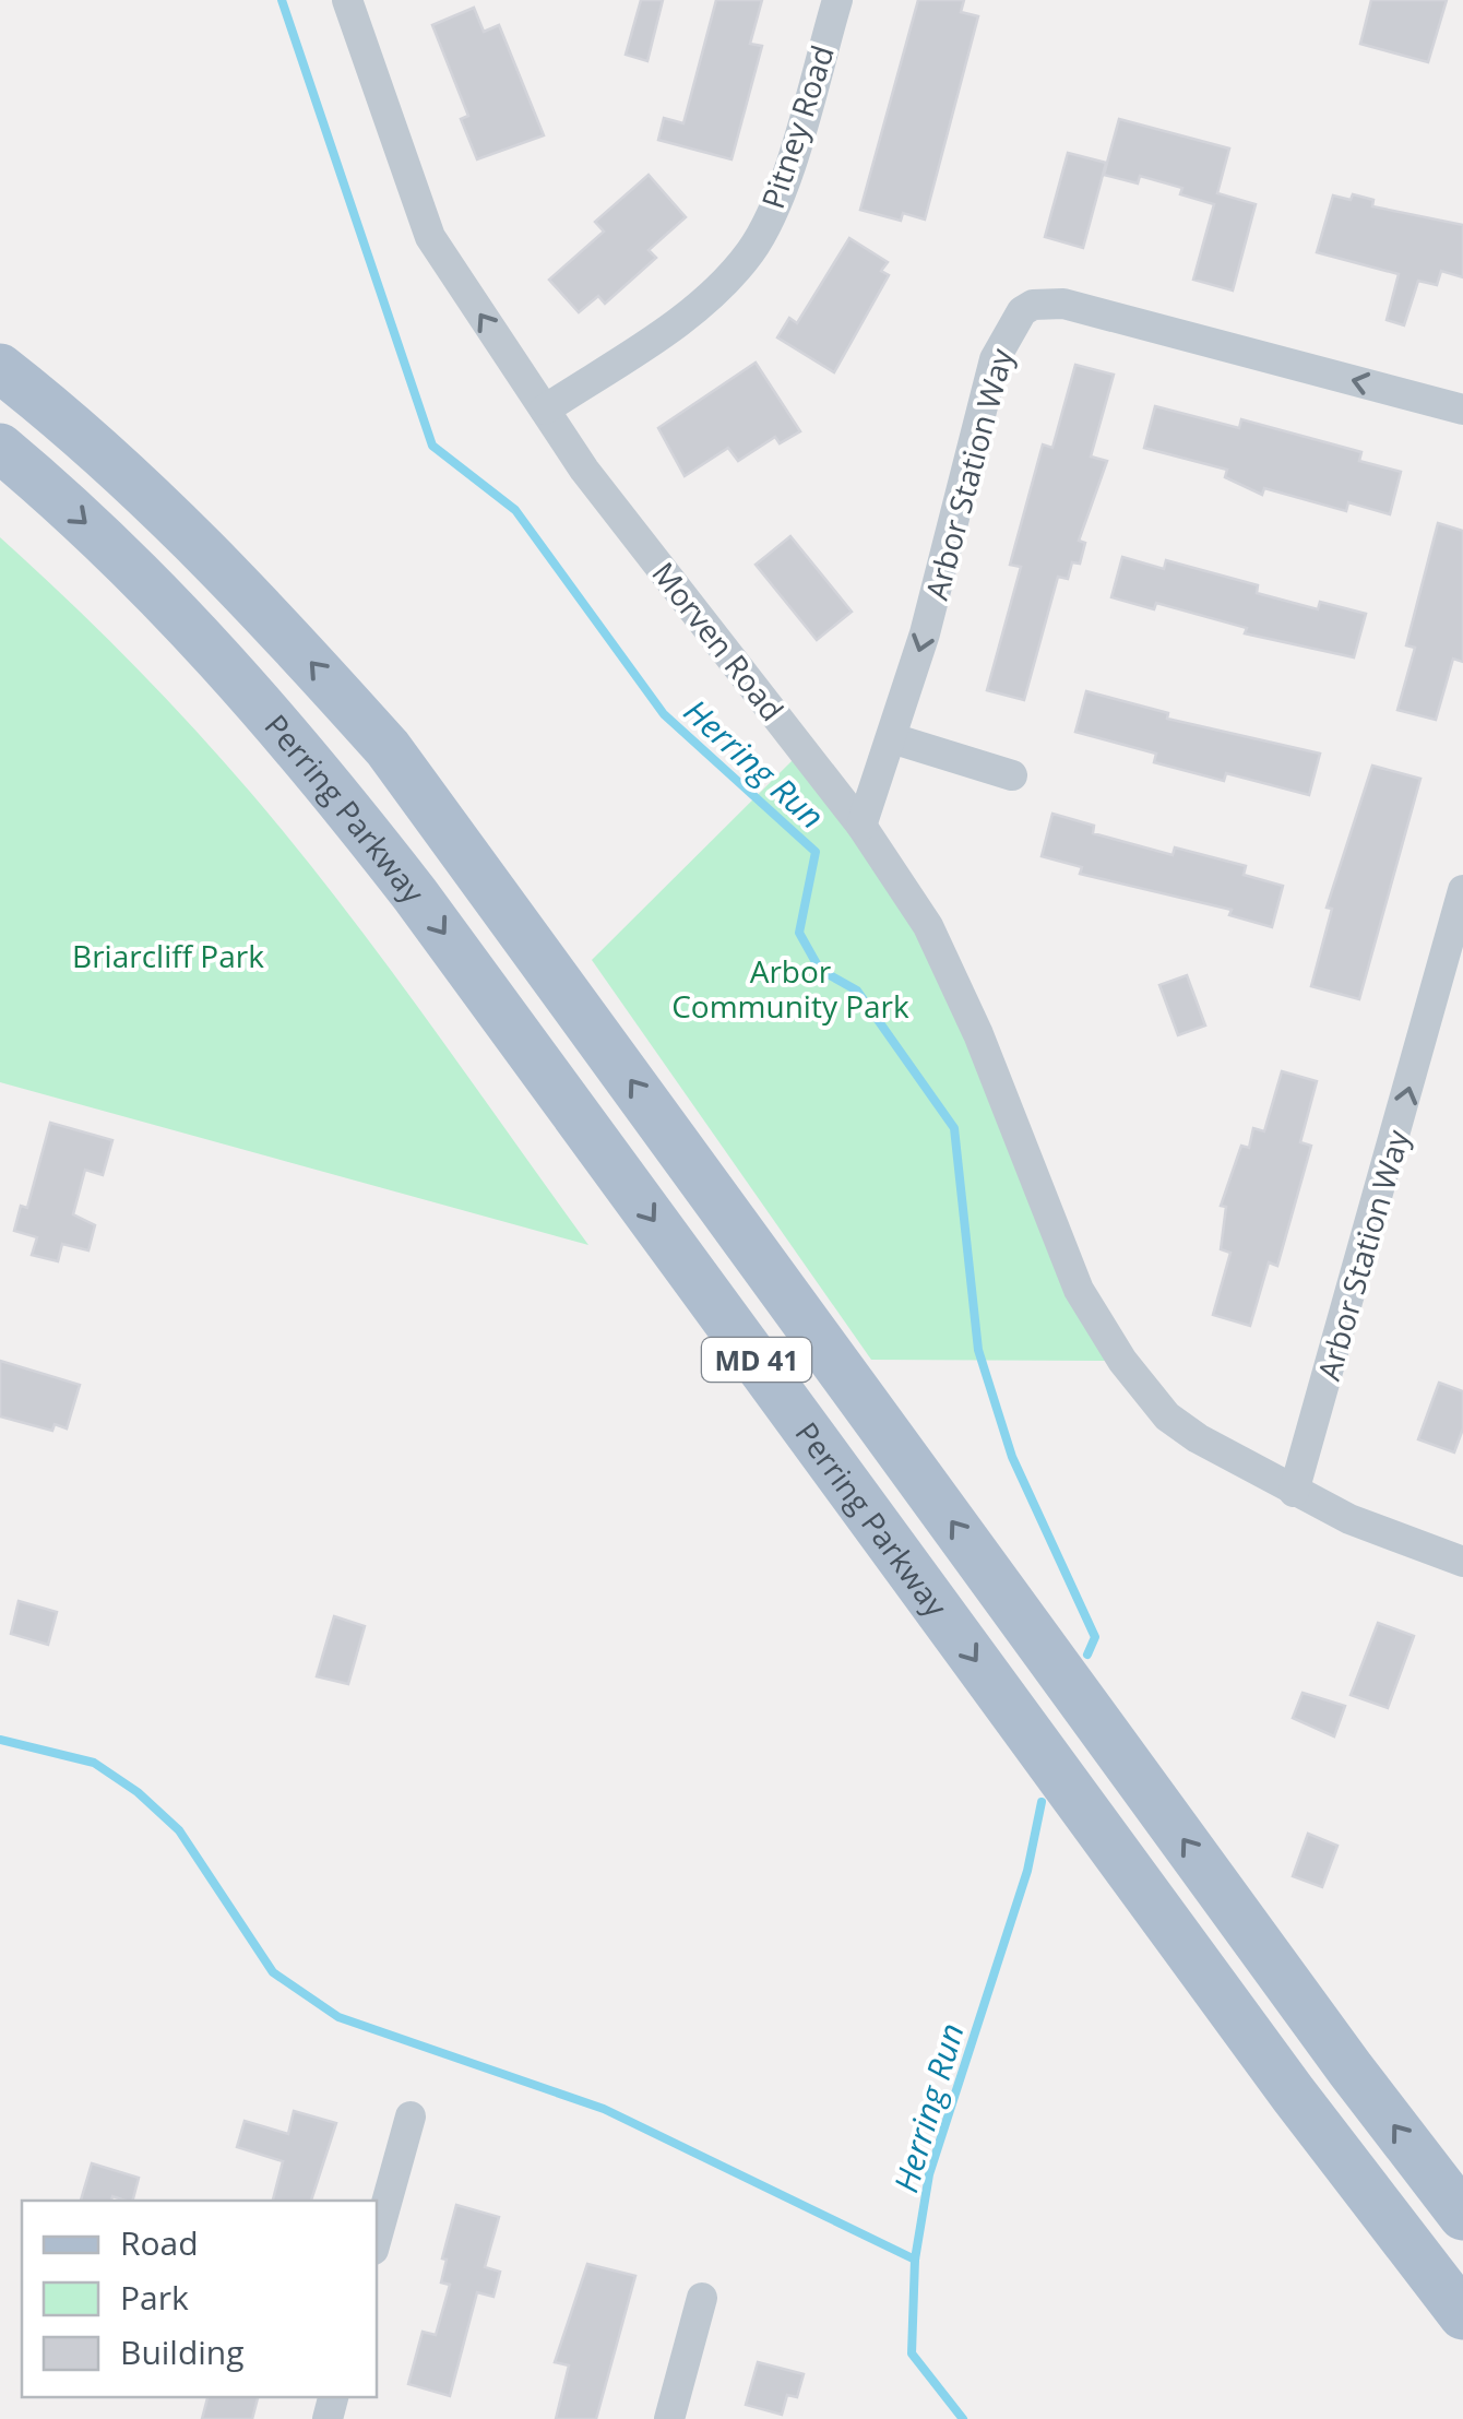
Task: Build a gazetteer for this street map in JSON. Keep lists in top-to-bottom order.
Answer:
{
  "streets": {
    "main road": ["Perring Parkway", "MD 41"],
    "street": ["Pitney Road", "Arbor Station Way", "Morven Road"]
  },
  "crossings": [
    ["Pitney Road", "Morven Road"],
    ["Arbor Station Way", "Morven Road"]
  ],
  "water": ["Herring Run"],
  "parks": ["Briarcliff Park", "Arbor Community Park"],
  "legend": ["Road", "Park", "Building"]
}
